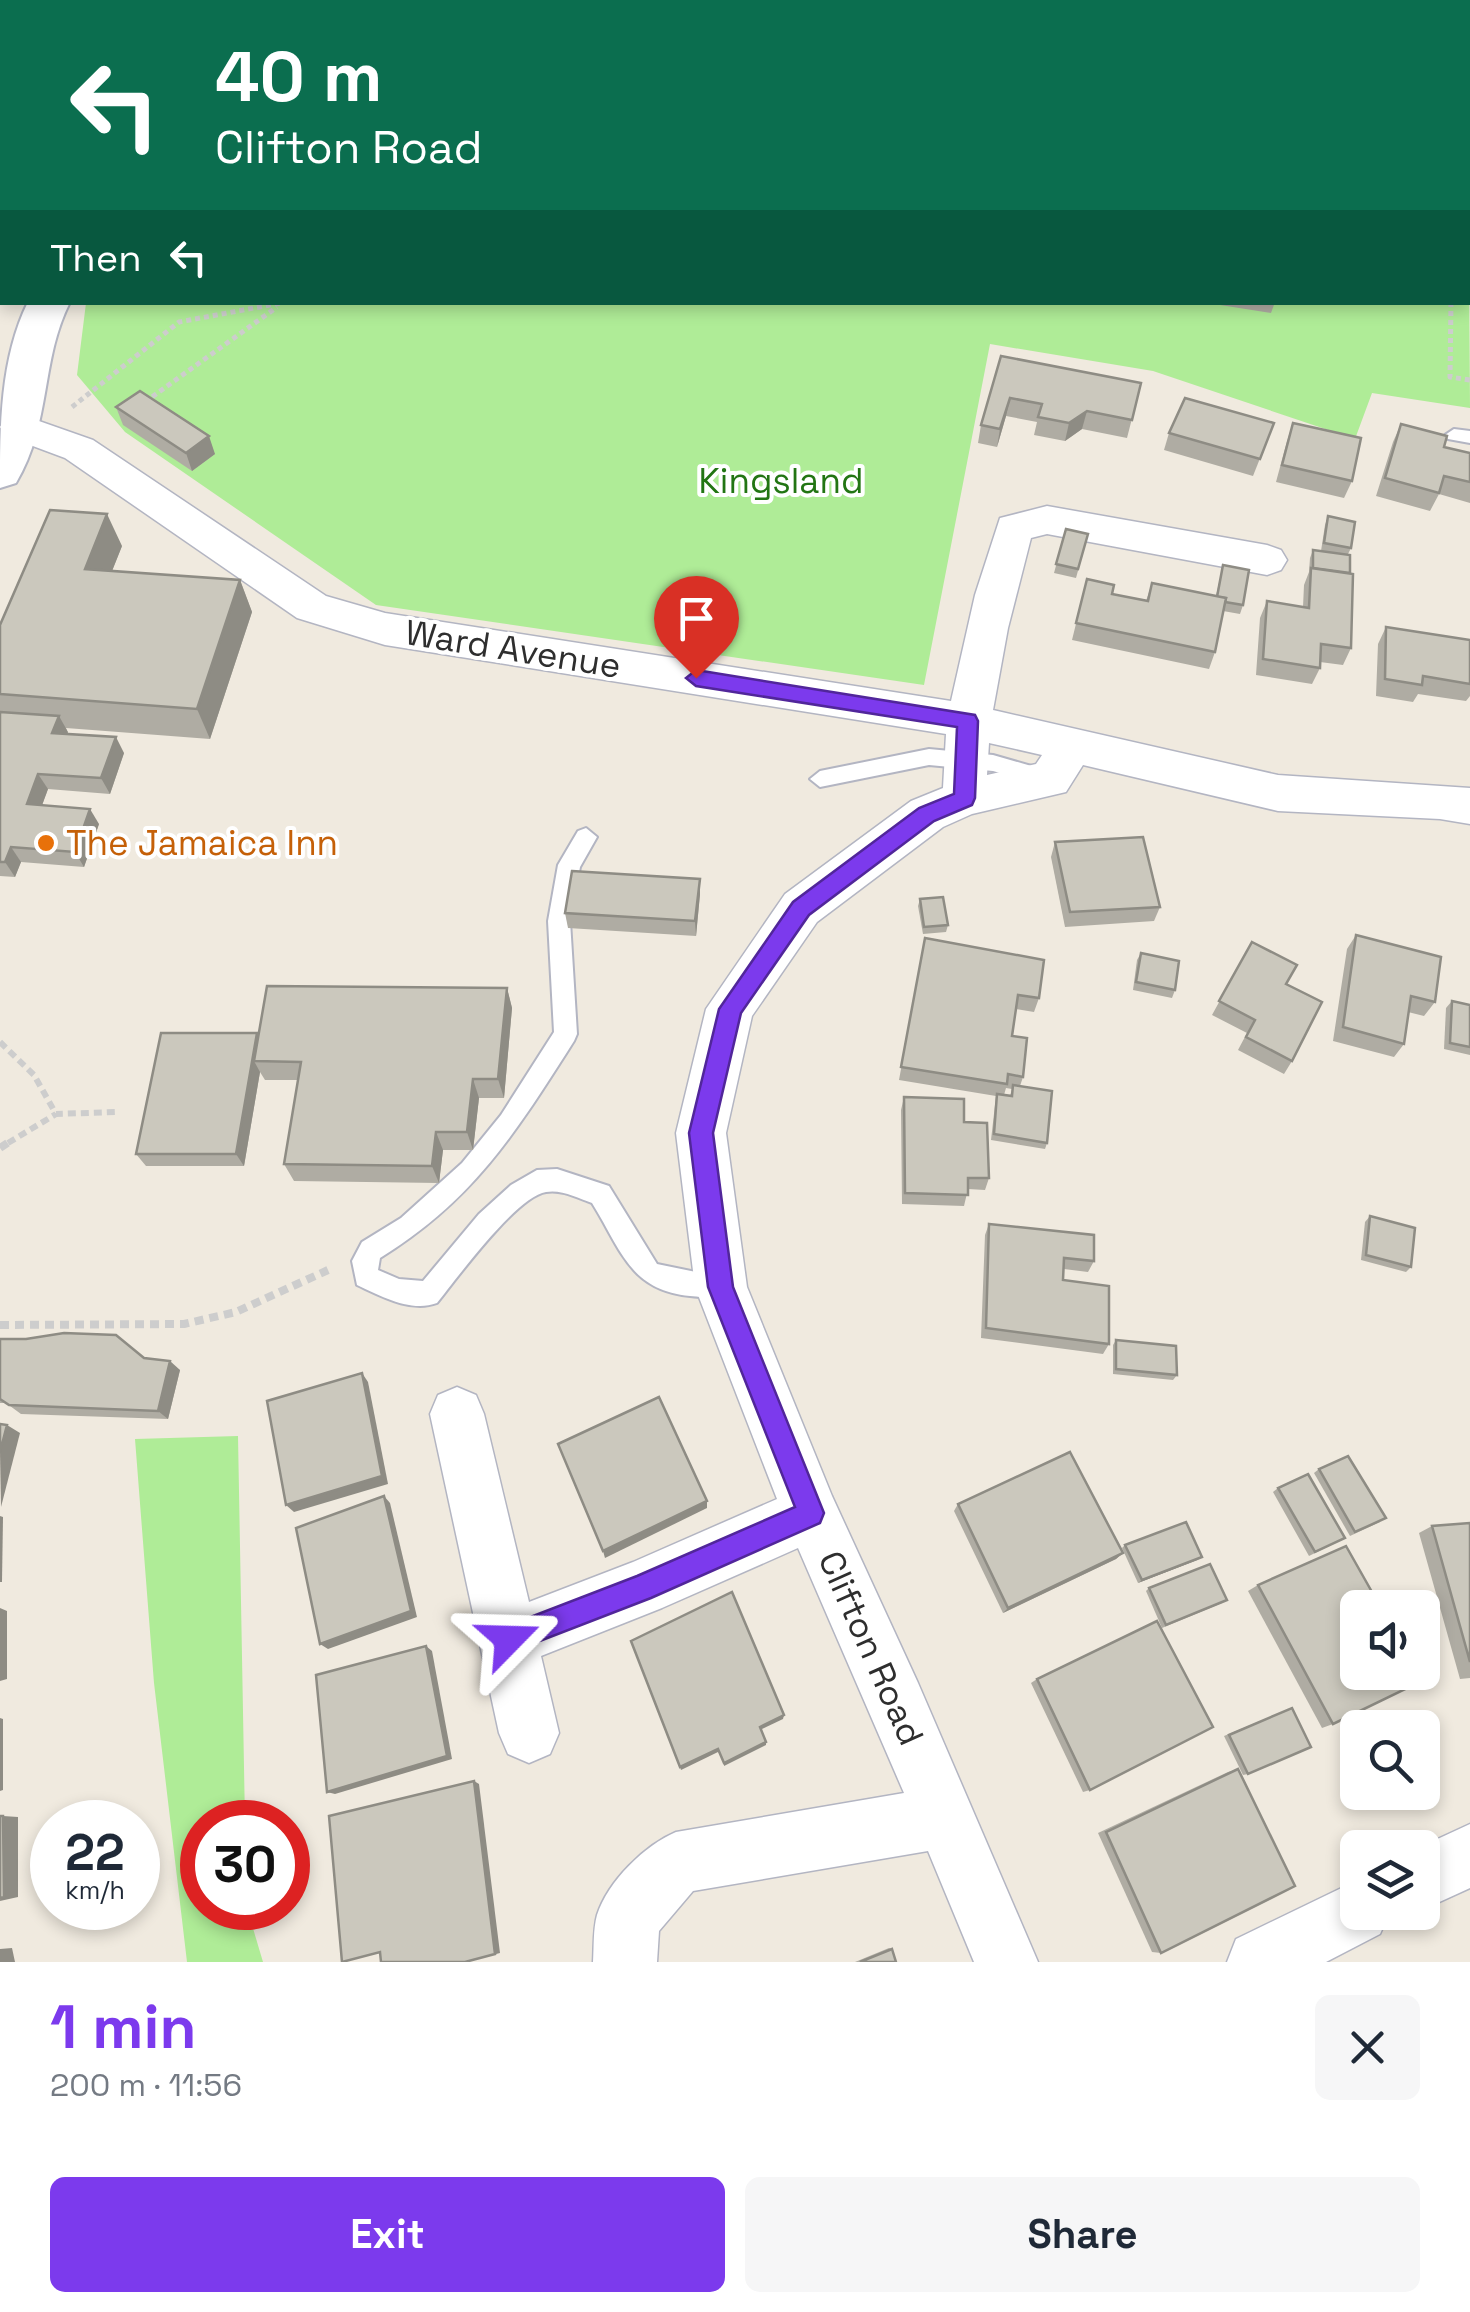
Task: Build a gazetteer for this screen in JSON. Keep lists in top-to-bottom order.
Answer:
{
  "streets": {
    "street": ["Ward Avenue", "Clifton Road"]
  },
  "crossings": [
    ["Ward Avenue", "Clifton Road"]
  ],
  "parks": ["Kingsland"],
  "places": ["The Jamaica Inn"],
  "page": {
    "turn": ["40 m", "Clifton Road"],
    "then": "Then",
    "speed": "22 km/h",
    "limit": "30",
    "heading": ["1 min", "200 m · 11:56"],
    "buttons": ["Exit", "Share"]
  }
}
